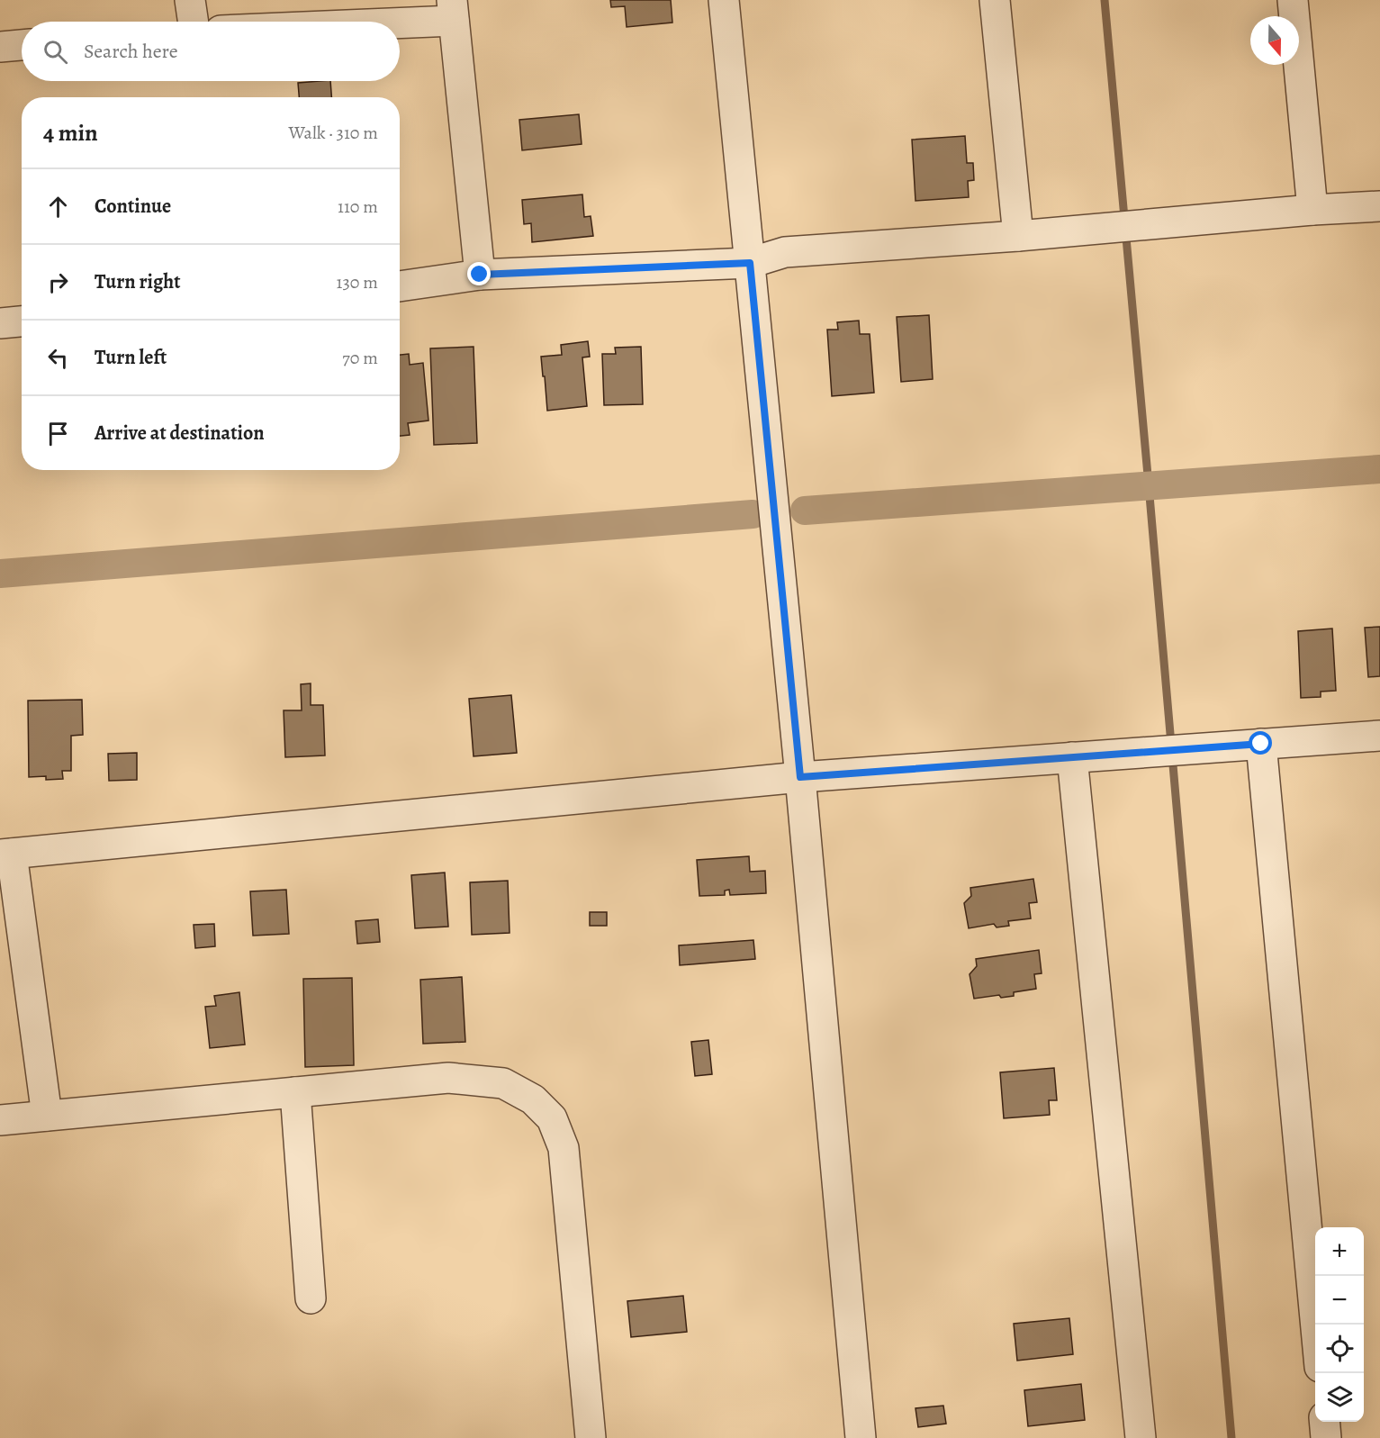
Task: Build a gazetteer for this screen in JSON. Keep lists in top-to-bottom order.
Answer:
{
  "north": "bottom",
  "page": {
    "search": "Search here",
    "heading": ["4 min", "Walk · 310 m"],
    "list": [
      ["Continue", "110 m"],
      ["Turn right", "130 m"],
      ["Turn left", "70 m"],
      "Arrive at destination"
    ],
    "map_buttons": ["+", "−"]
  }
}
